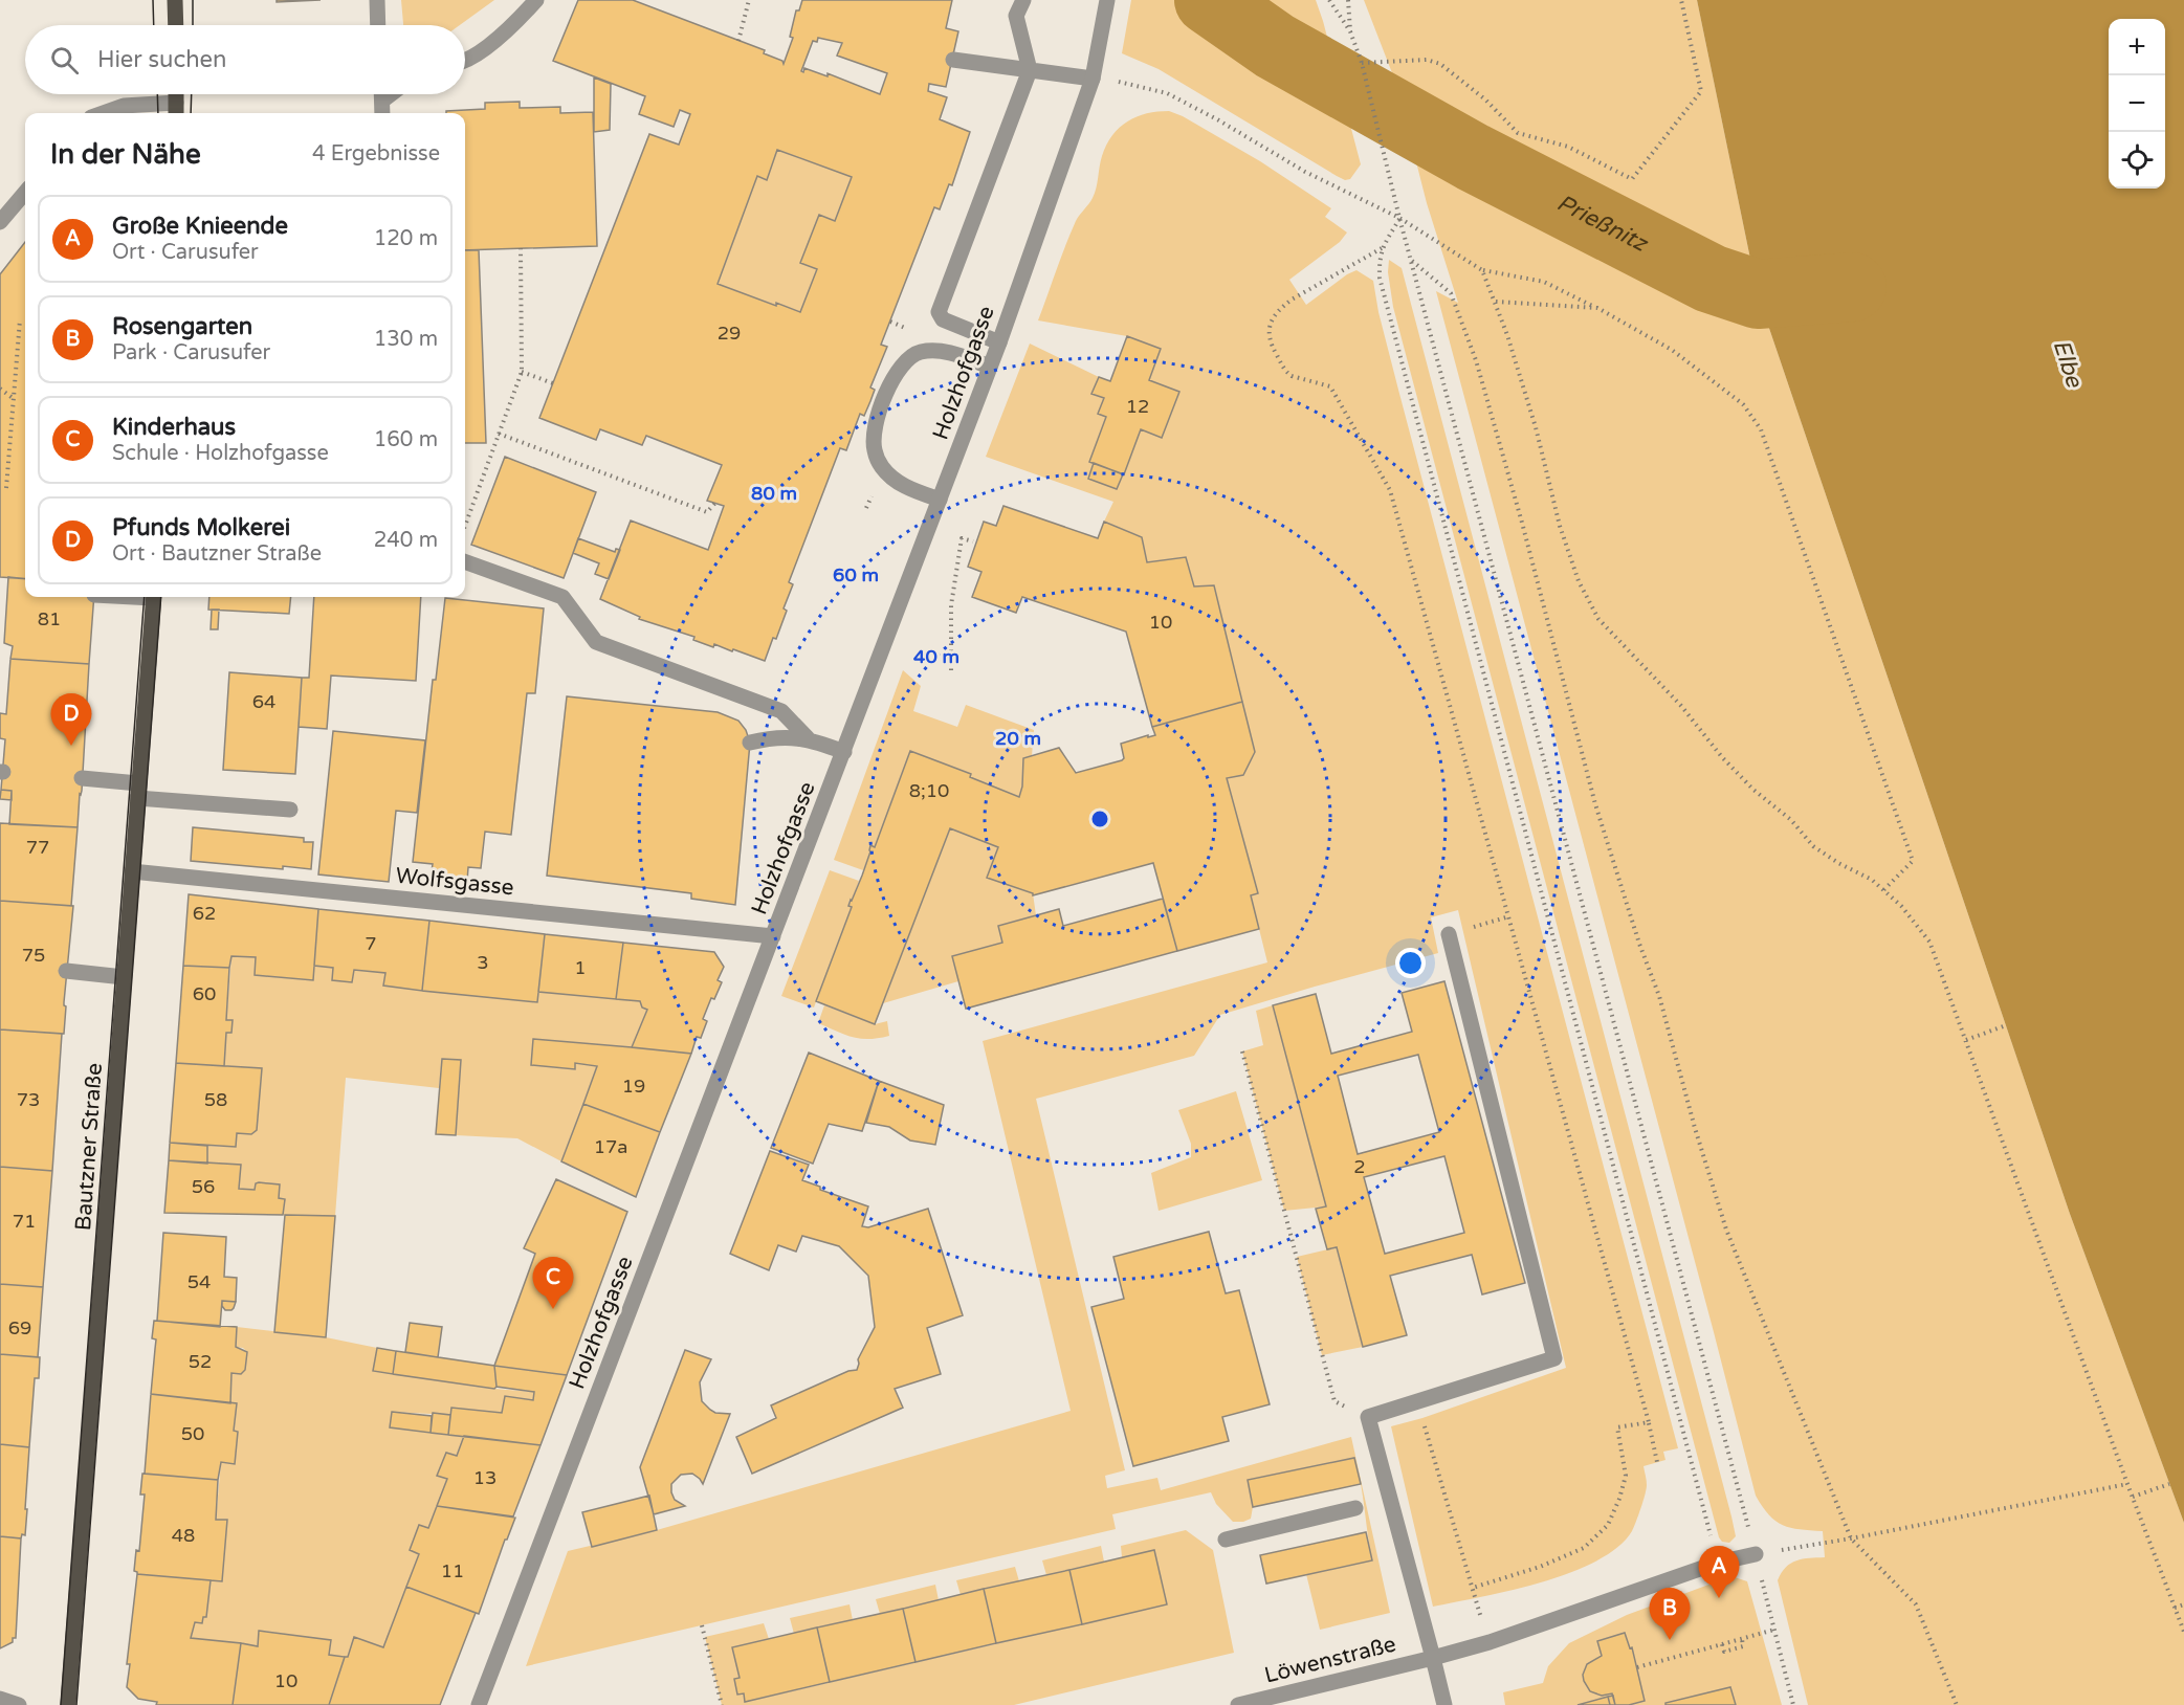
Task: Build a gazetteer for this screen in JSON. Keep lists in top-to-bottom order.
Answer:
{
  "streets": {
    "main road": ["Bautzner Straße"],
    "street": ["Holzhofgasse", "Wolfsgasse", "Löwenstraße"]
  },
  "crossings": [
    ["Holzhofgasse", "Wolfsgasse"],
    ["Wolfsgasse", "Bautzner Straße"]
  ],
  "water": ["Prießnitz", "Elbe"],
  "house_numbers": [
    "29",
    "12",
    "81",
    "10",
    "64",
    "8;10",
    "77",
    "62",
    "7",
    "75",
    "3",
    "1",
    "60",
    "19",
    "73",
    "58",
    "17a",
    "2",
    "56",
    "71",
    "54",
    "69",
    "52",
    "50",
    "13",
    "48",
    "11",
    "10"
  ],
  "page": {
    "map_buttons": ["+", "−"],
    "search": "Hier suchen",
    "heading": ["In der Nähe", "4 Ergebnisse"],
    "list": [
      {
        "mark": "A",
        "name": "Große Knieende",
        "note": "Ort · Carusufer",
        "value": "120 m"
      },
      {
        "mark": "B",
        "name": "Rosengarten",
        "note": "Park · Carusufer",
        "value": "130 m"
      },
      {
        "mark": "C",
        "name": "Kinderhaus",
        "note": "Schule · Holzhofgasse",
        "value": "160 m"
      },
      {
        "mark": "D",
        "name": "Pfunds Molkerei",
        "note": "Ort · Bautzner Straße",
        "value": "240 m"
      }
    ],
    "pins": [
      "D",
      "C",
      "A",
      "B"
    ]
  },
  "rings": [
    "80 m",
    "60 m",
    "40 m",
    "20 m"
  ]
}
